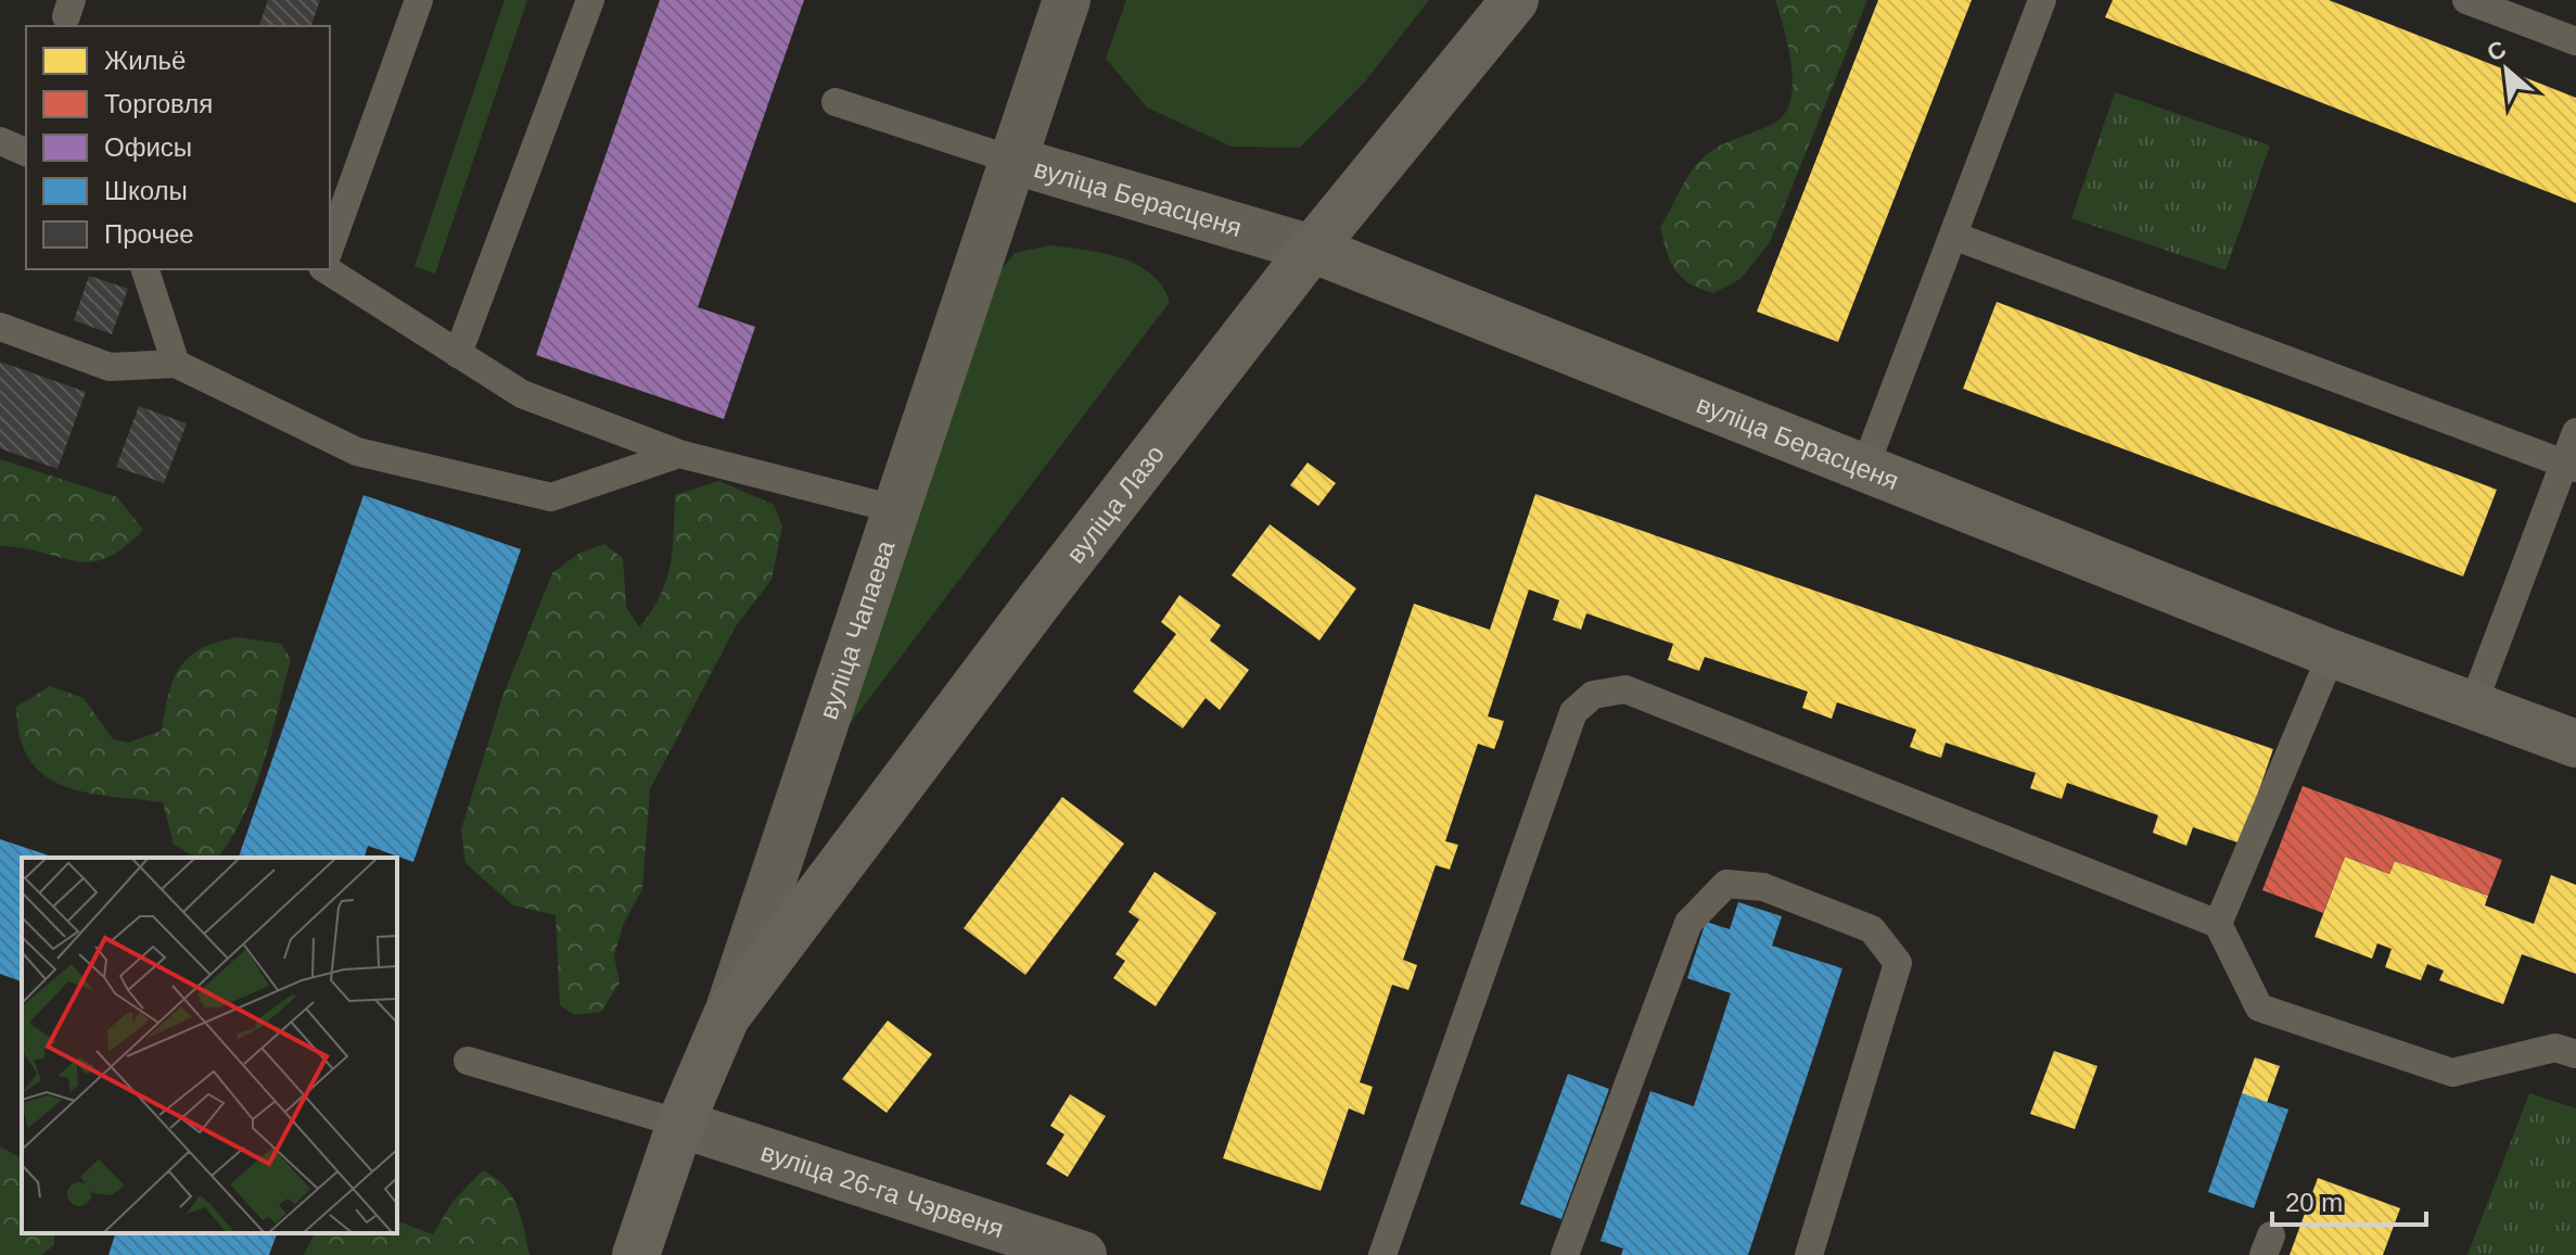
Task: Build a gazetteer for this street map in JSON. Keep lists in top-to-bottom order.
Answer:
{
  "streets": {
    "street": [
      "вуліца Берасценя",
      "вуліца Лазо",
      "вуліца Чапаева",
      "вуліца 26-га Чэрвеня"
    ]
  },
  "crossings": [
    ["вуліца Берасценя", "вуліца Лазо"],
    ["вуліца Берасценя", "вуліца Чапаева"],
    ["вуліца Лазо", "вуліца Чапаева"],
    ["вуліца Чапаева", "вуліца 26-га Чэрвеня"]
  ],
  "legend": [
    "Жильё",
    "Торговля",
    "Офисы",
    "Школы",
    "Прочее"
  ],
  "scale_bar": "20 m",
  "north": "top left"
}
